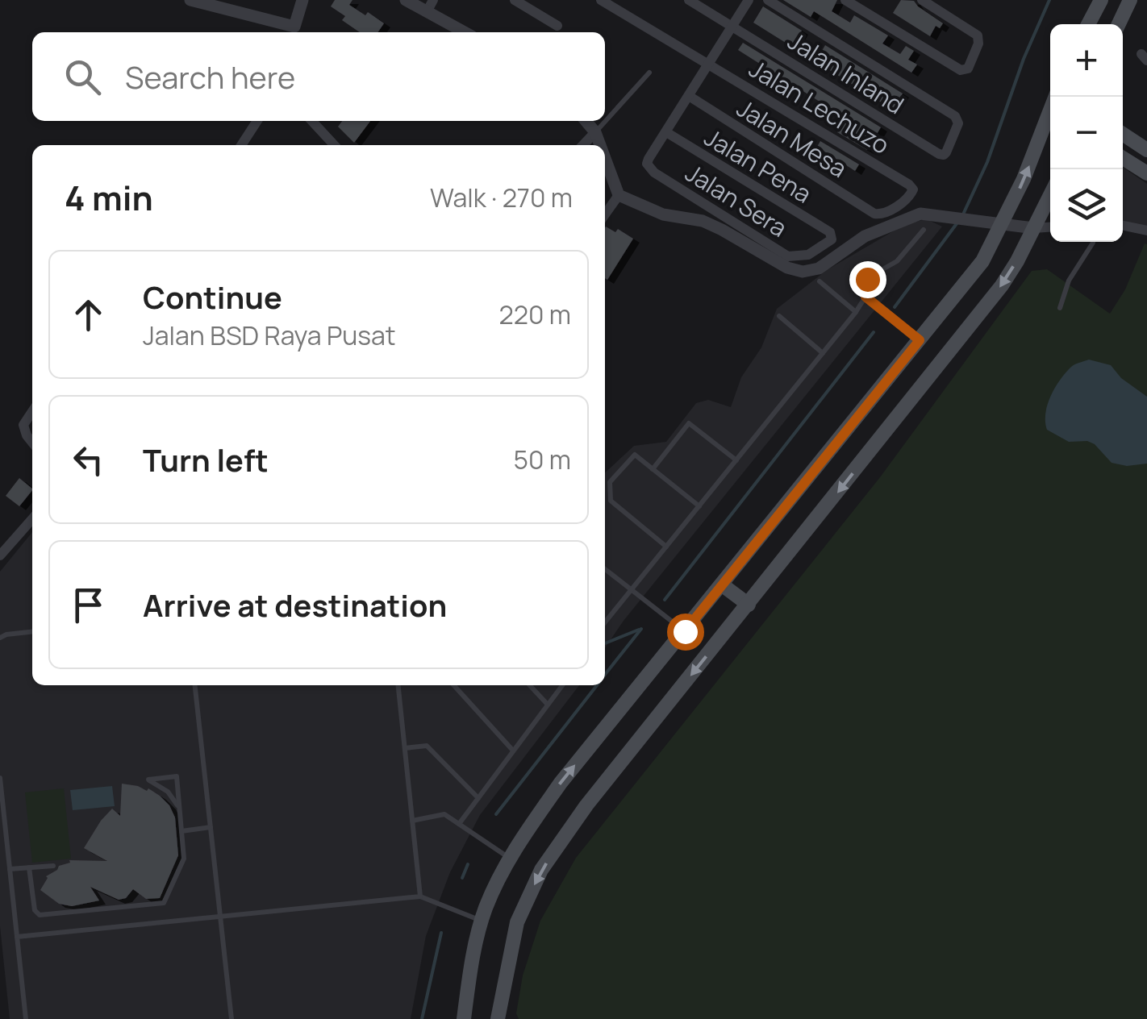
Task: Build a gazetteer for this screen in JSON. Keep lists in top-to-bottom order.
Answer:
{
  "streets": {
    "street": [
      "Jalan Inland",
      "Jalan Lechuzo",
      "Jalan Mesa",
      "Jalan Pena",
      "Jalan Sera"
    ]
  },
  "crossings": [
    ["Jalan Lechuzo", "Jalan Mesa"],
    ["Jalan Pena", "Jalan Sera"]
  ],
  "page": {
    "map_buttons": ["+", "−"],
    "search": "Search here",
    "heading": ["4 min", "Walk · 270 m"],
    "list": [
      ["Continue", "Jalan BSD Raya Pusat", "220 m"],
      ["Turn left", "50 m"],
      "Arrive at destination"
    ]
  }
}
